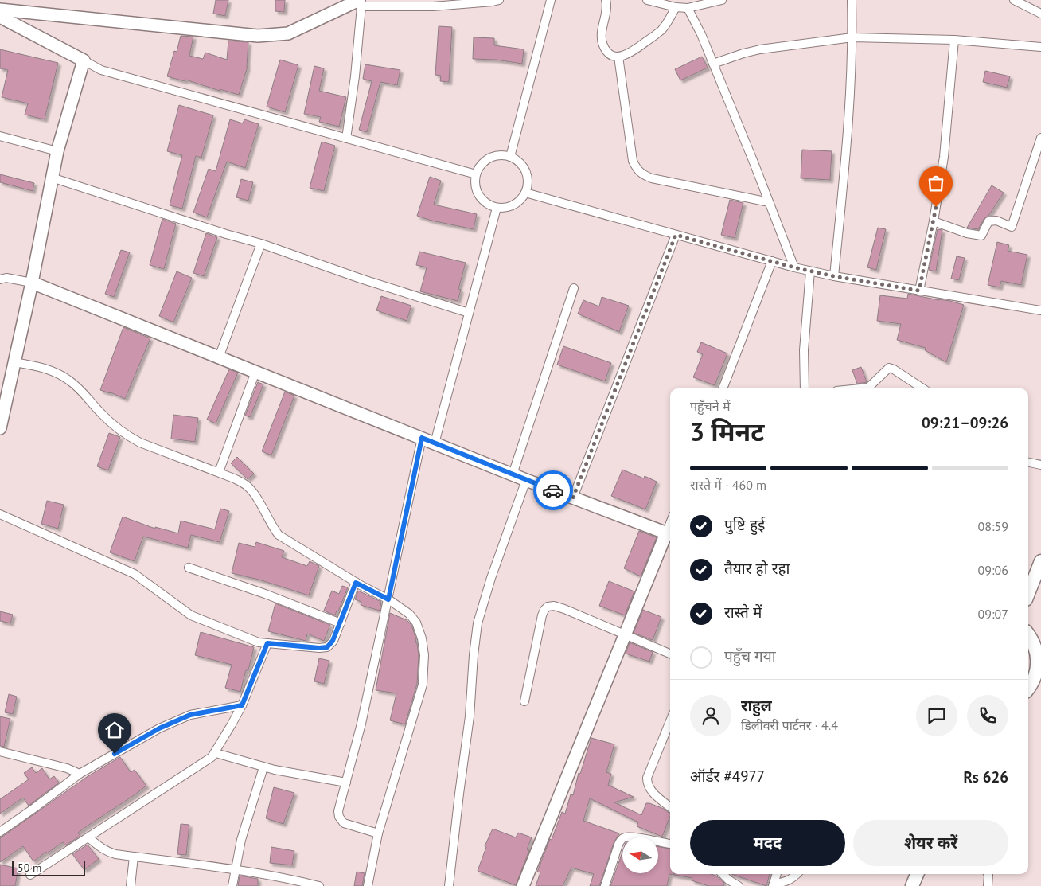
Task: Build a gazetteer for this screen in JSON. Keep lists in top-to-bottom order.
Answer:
{
  "scale_bar": "50 m",
  "north": "left",
  "page": {
    "heading": ["3 मिनट", "पहुँचने में", "09:21–09:26"],
    "panel": [
      "राहुल",
      "डिलीवरी पार्टनर · 4.4",
      "ऑर्डर #4977",
      "Rs 626"
    ],
    "bar": "रास्ते में · 460 m",
    "list": [
      ["पुष्टि हुई", "08:59"],
      ["तैयार हो रहा", "09:06"],
      ["रास्ते में", "09:07"],
      "पहुँच गया"
    ],
    "buttons": ["मदद", "शेयर करें"],
    "scale": "50 m"
  }
}
